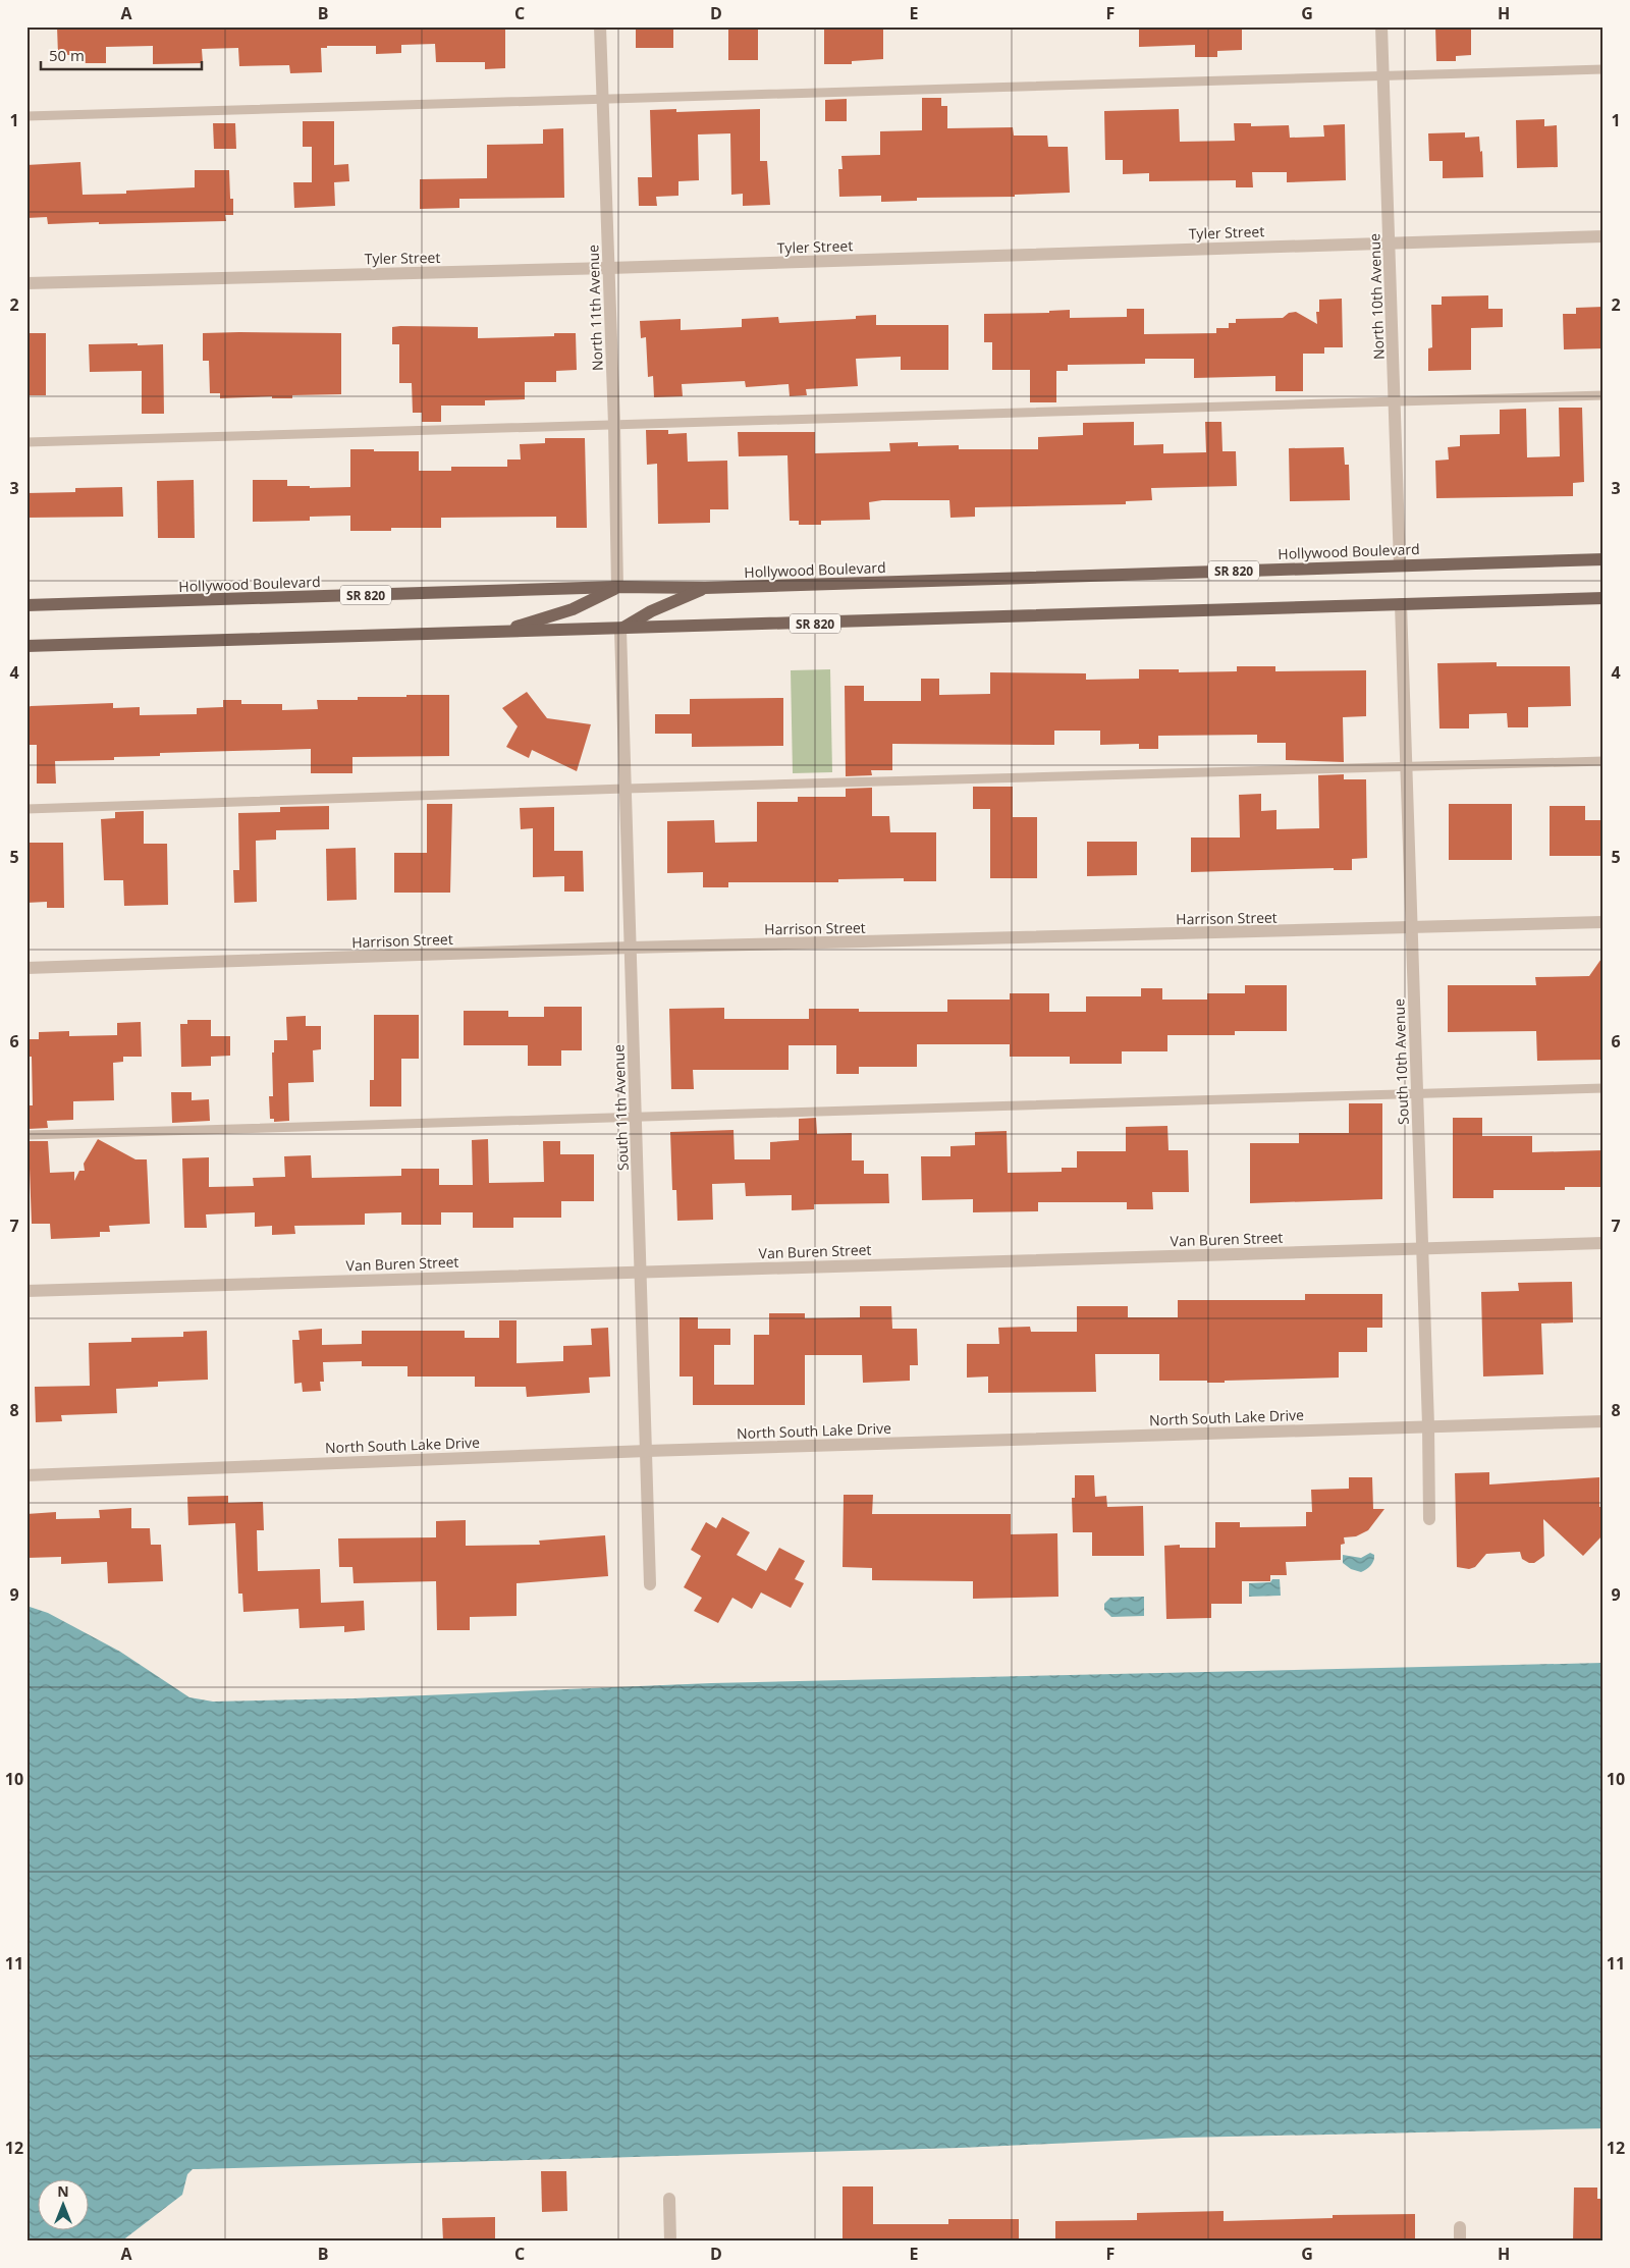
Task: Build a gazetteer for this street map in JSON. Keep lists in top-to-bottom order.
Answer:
{
  "streets": {
    "main road": ["Hollywood Boulevard", "SR 820"],
    "street": [
      "Tyler Street",
      "North 10th Avenue",
      "North 11th Avenue",
      "Harrison Street",
      "South 10th Avenue",
      "South 11th Avenue",
      "Van Buren Street",
      "North South Lake Drive"
    ]
  },
  "crossings": [
    ["Tyler Street", "North 10th Avenue"],
    ["Tyler Street", "North 11th Avenue"],
    ["North 10th Avenue", "Hollywood Boulevard"],
    ["North 11th Avenue", "Hollywood Boulevard"],
    ["SR 820", "South 10th Avenue"],
    ["SR 820", "South 11th Avenue"],
    ["Harrison Street", "South 10th Avenue"],
    ["Harrison Street", "South 11th Avenue"],
    ["South 10th Avenue", "Van Buren Street"],
    ["South 10th Avenue", "North South Lake Drive"],
    ["South 11th Avenue", "Van Buren Street"],
    ["South 11th Avenue", "North South Lake Drive"]
  ],
  "scale_bar": "50 m",
  "north": "top",
  "grid": {
    "columns": [
      "A",
      "B",
      "C",
      "D",
      "E",
      "F",
      "G",
      "H"
    ],
    "rows": [
      "1",
      "2",
      "3",
      "4",
      "5",
      "6",
      "7",
      "8",
      "9",
      "10",
      "11",
      "12"
    ]
  }
}
